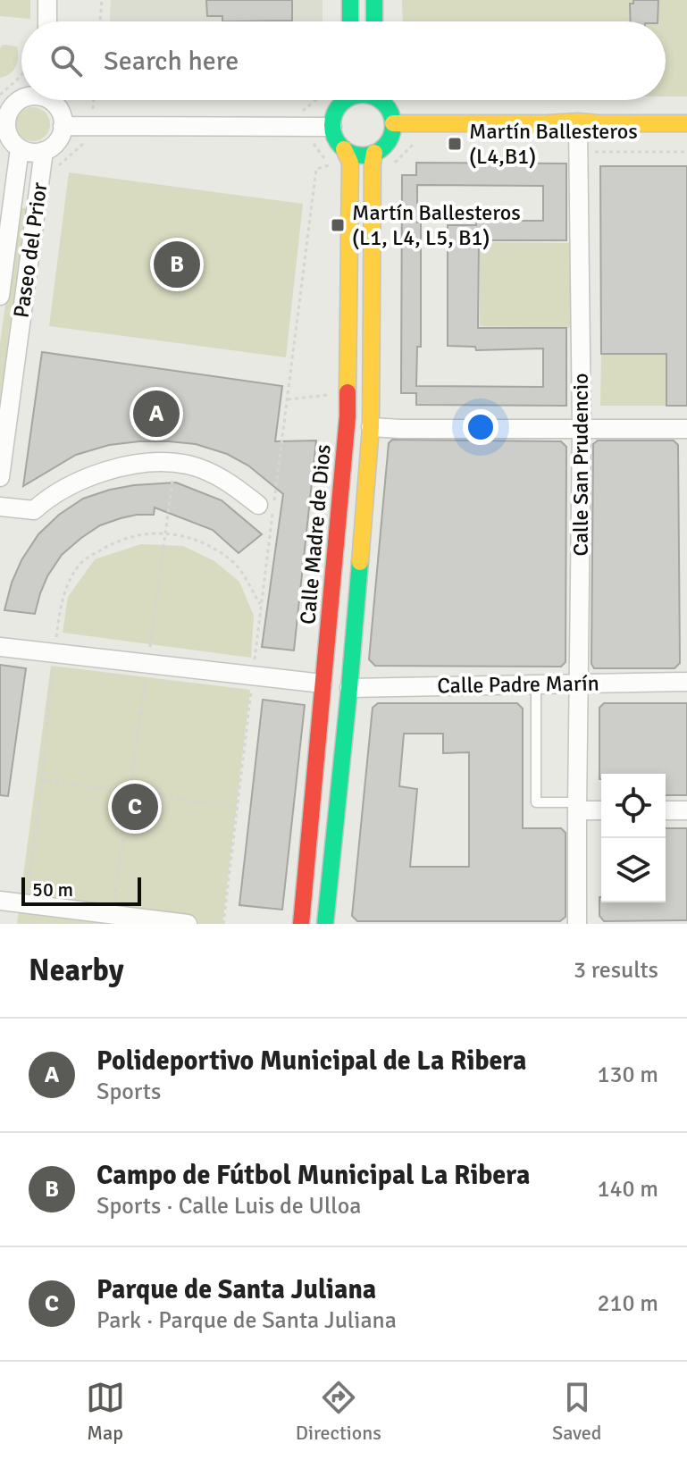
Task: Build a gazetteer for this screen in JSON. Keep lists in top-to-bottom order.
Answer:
{
  "streets": {
    "main road": ["Calle Madre de Dios"],
    "street": ["Paseo del Prior", "Calle San Prudencio", "Calle Padre Marín"]
  },
  "crossings": [
    ["Calle San Prudencio", "Calle Padre Marín"]
  ],
  "places": {
    "transit": ["Martín Ballesteros (L4,B1)", "Martín Ballesteros (L1, L4, L5, B1)"]
  },
  "scale_bar": "50 m",
  "page": {
    "search": "Search here",
    "pins": ["B", "A", "C"],
    "scale": "50 m",
    "heading": ["Nearby", "3 results"],
    "list": [
      {
        "mark": "A",
        "name": "Polideportivo Municipal de La Ribera",
        "note": "Sports",
        "value": "130 m"
      },
      {
        "mark": "B",
        "name": "Campo de Fútbol Municipal La Ribera",
        "note": "Sports · Calle Luis de Ulloa",
        "value": "140 m"
      },
      {
        "mark": "C",
        "name": "Parque de Santa Juliana",
        "note": "Park · Parque de Santa Juliana",
        "value": "210 m"
      }
    ],
    "nav": ["Map", "Directions", "Saved"]
  }
}
